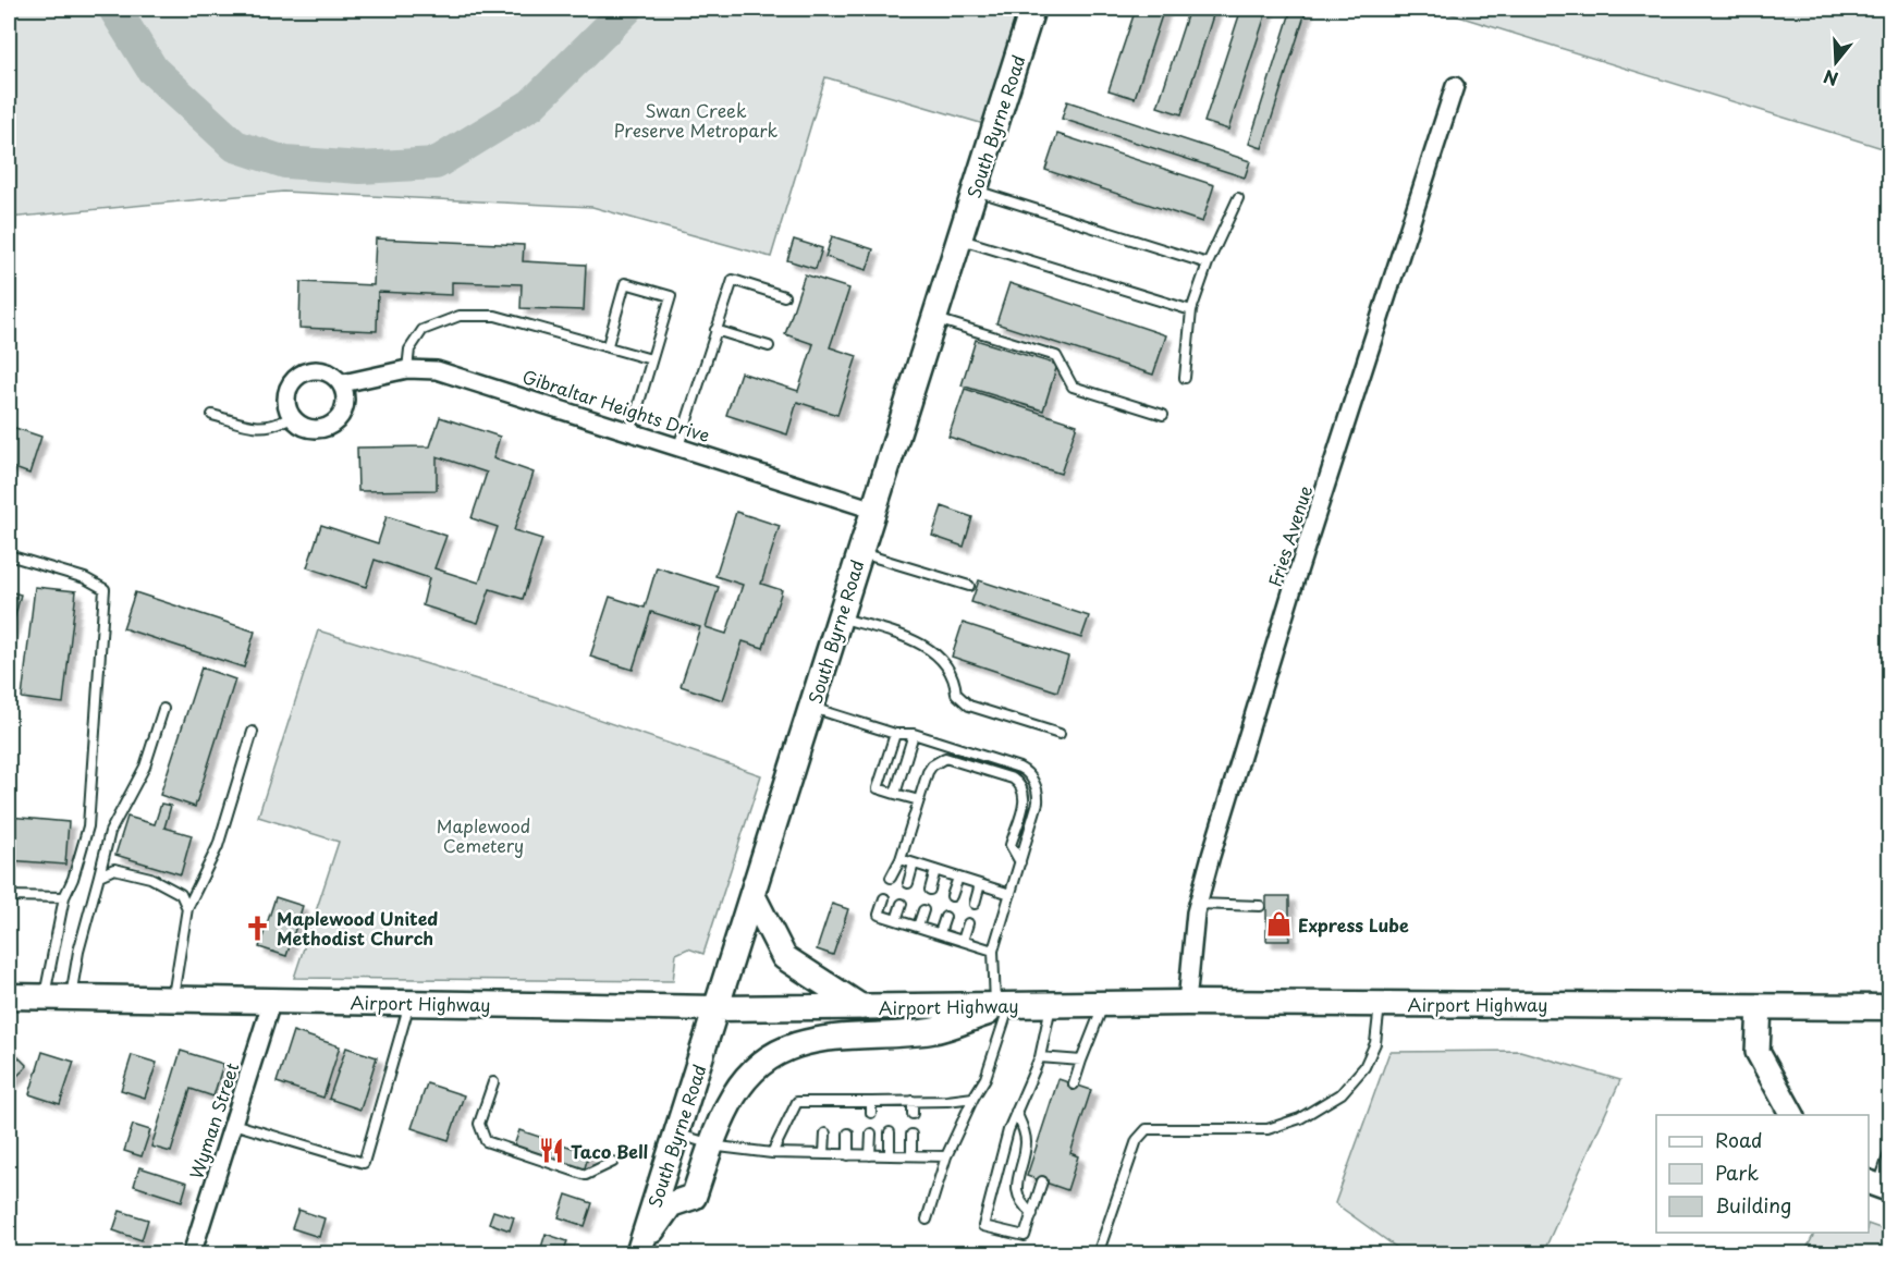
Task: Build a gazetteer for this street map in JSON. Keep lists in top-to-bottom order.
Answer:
{
  "streets": {
    "main road": ["South Byrne Road", "Airport Highway"],
    "street": ["Gibraltar Heights Drive", "Fries Avenue", "Wyman Street"]
  },
  "crossings": [
    ["South Byrne Road", "Gibraltar Heights Drive"],
    ["South Byrne Road", "Airport Highway"],
    ["Fries Avenue", "Airport Highway"],
    ["Airport Highway", "Wyman Street"]
  ],
  "parks": ["Swan Creek Preserve Metropark", "Maplewood Cemetery"],
  "places": {
    "shop": ["Express Lube"],
    "church": ["Maplewood United Methodist Church"],
    "restaurant": ["Taco Bell"]
  },
  "legend": ["Road", "Park", "Building"],
  "north": "bottom"
}
